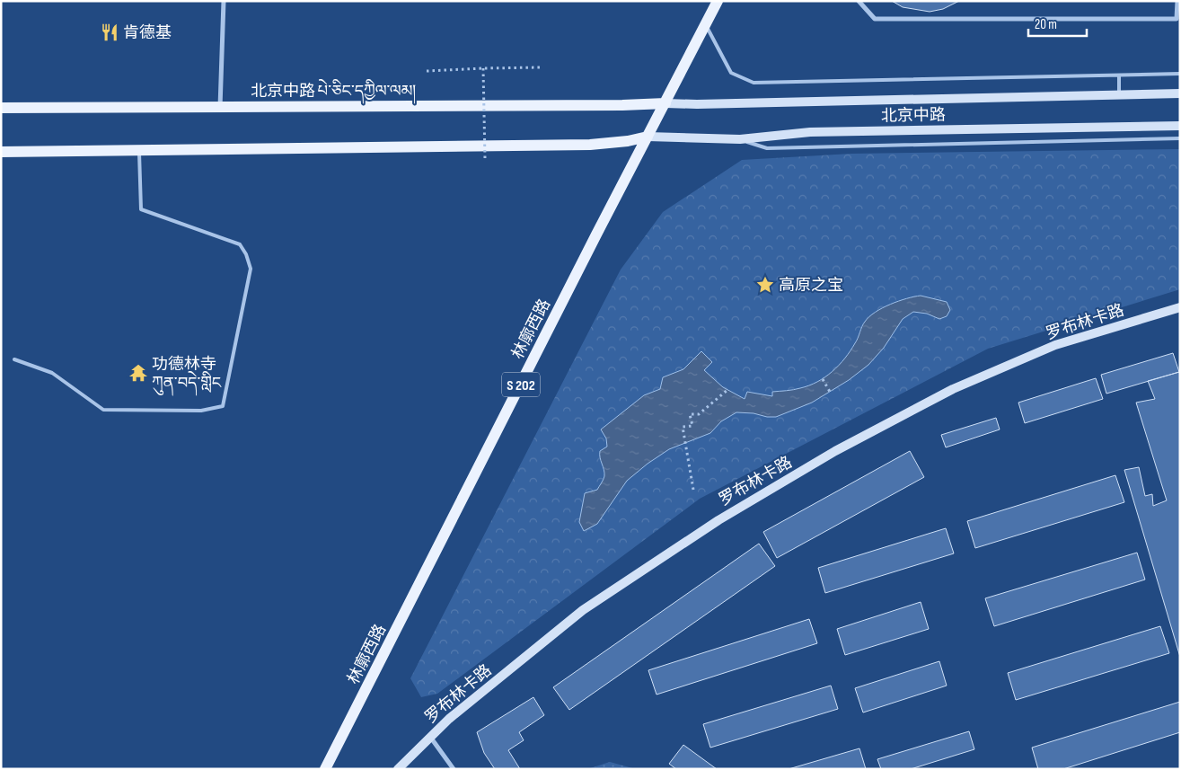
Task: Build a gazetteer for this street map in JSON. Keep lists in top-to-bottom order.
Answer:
{
  "streets": {
    "main road": [
      "北京中路 པེ་ཅིང་དཀྱིལ་ལམ།",
      "北京中路",
      "罗布林卡路",
      "林廓西路",
      "S 202"
    ]
  },
  "crossings": [
    ["北京中路 པེ་ཅིང་དཀྱིལ་ལམ།", "北京中路"],
    ["北京中路 པེ་ཅིང་དཀྱིལ་ལམ།", "林廓西路"],
    ["北京中路", "林廓西路"]
  ],
  "places": {
    "restaurant": ["肯德基"],
    "place": ["高原之宝"],
    "temple": ["功德林寺 ཀུན་བདེ་གླིང"]
  },
  "scale_bar": "20 m"
}
